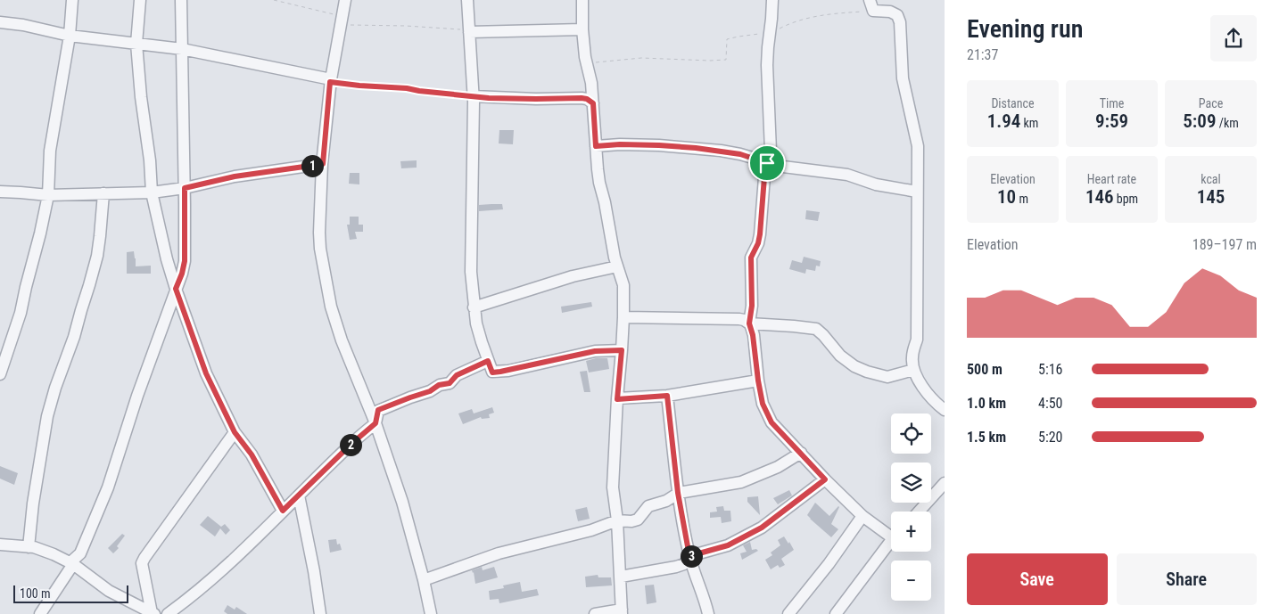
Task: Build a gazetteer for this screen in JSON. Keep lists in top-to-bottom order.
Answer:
{
  "scale_bar": "100 m",
  "page": {
    "heading": ["Evening run", "21:37"],
    "stats": [
      ["Distance", "1.94 km"],
      ["Time", "9:59"],
      ["Pace", "5:09 /km"],
      ["Elevation", "10 m"],
      ["Heart rate", "146 bpm"],
      ["kcal", "145"]
    ],
    "pins": ["1", "2", "3"],
    "chart": ["Elevation", "189–197 m"],
    "list": [
      {
        "name": "500 m",
        "note": "5:16"
      },
      {
        "name": "1.0 km",
        "note": "4:50"
      },
      {
        "name": "1.5 km",
        "note": "5:20"
      }
    ],
    "map_buttons": ["+", "−"],
    "buttons": ["Save", "Share"],
    "scale": "100 m"
  }
}
